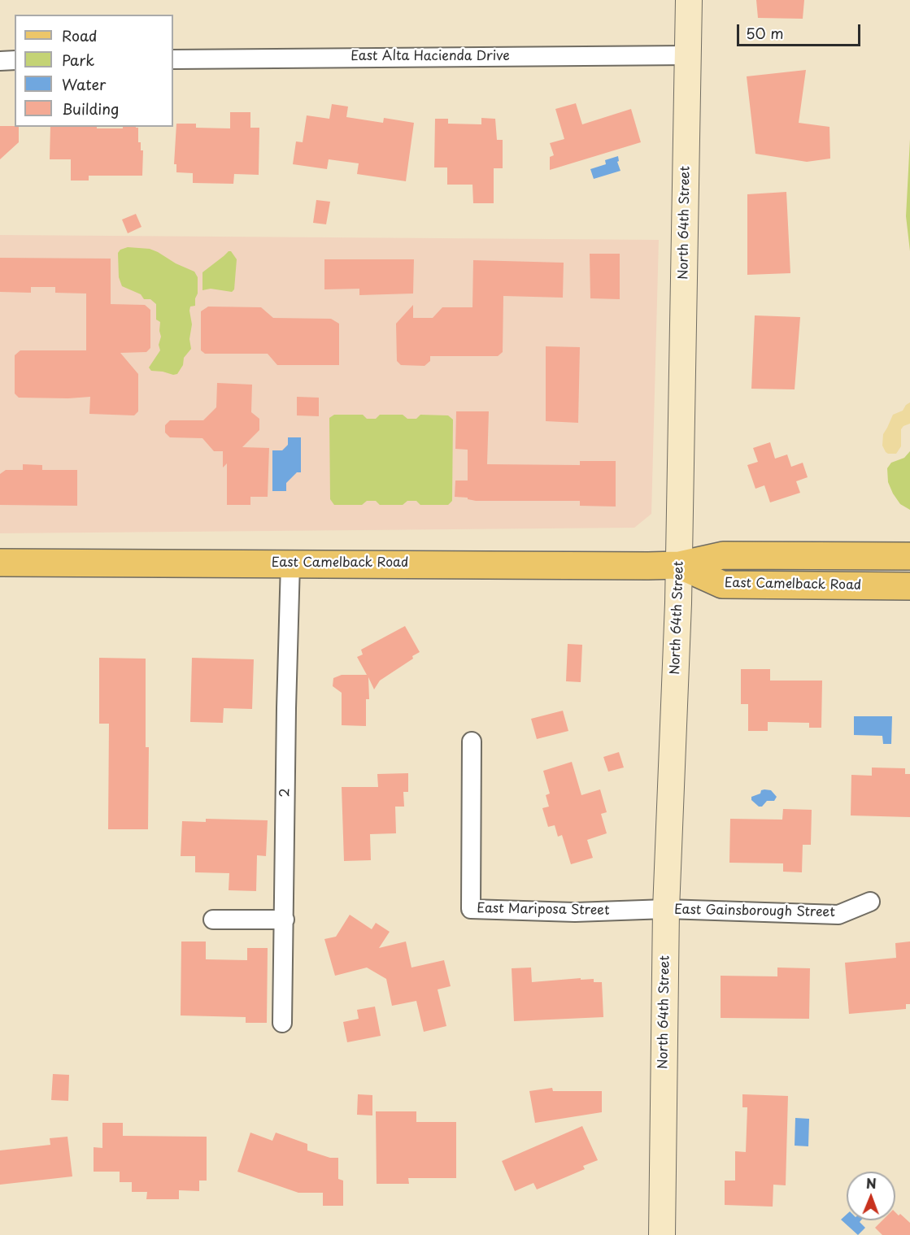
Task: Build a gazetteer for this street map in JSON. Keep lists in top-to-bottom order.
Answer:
{
  "streets": {
    "main road": ["East Camelback Road"],
    "street": [
      "East Alta Hacienda Drive",
      "North 64th Street",
      "2",
      "East Mariposa Street",
      "East Gainsborough Street"
    ]
  },
  "crossings": [
    ["East Alta Hacienda Drive", "North 64th Street"],
    ["North 64th Street", "East Camelback Road"],
    ["North 64th Street", "East Mariposa Street"],
    ["North 64th Street", "East Gainsborough Street"],
    ["East Camelback Road", "2"],
    ["East Mariposa Street", "East Gainsborough Street"]
  ],
  "legend": [
    "Road",
    "Park",
    "Water",
    "Building"
  ],
  "scale_bar": "50 m",
  "north": "top"
}
